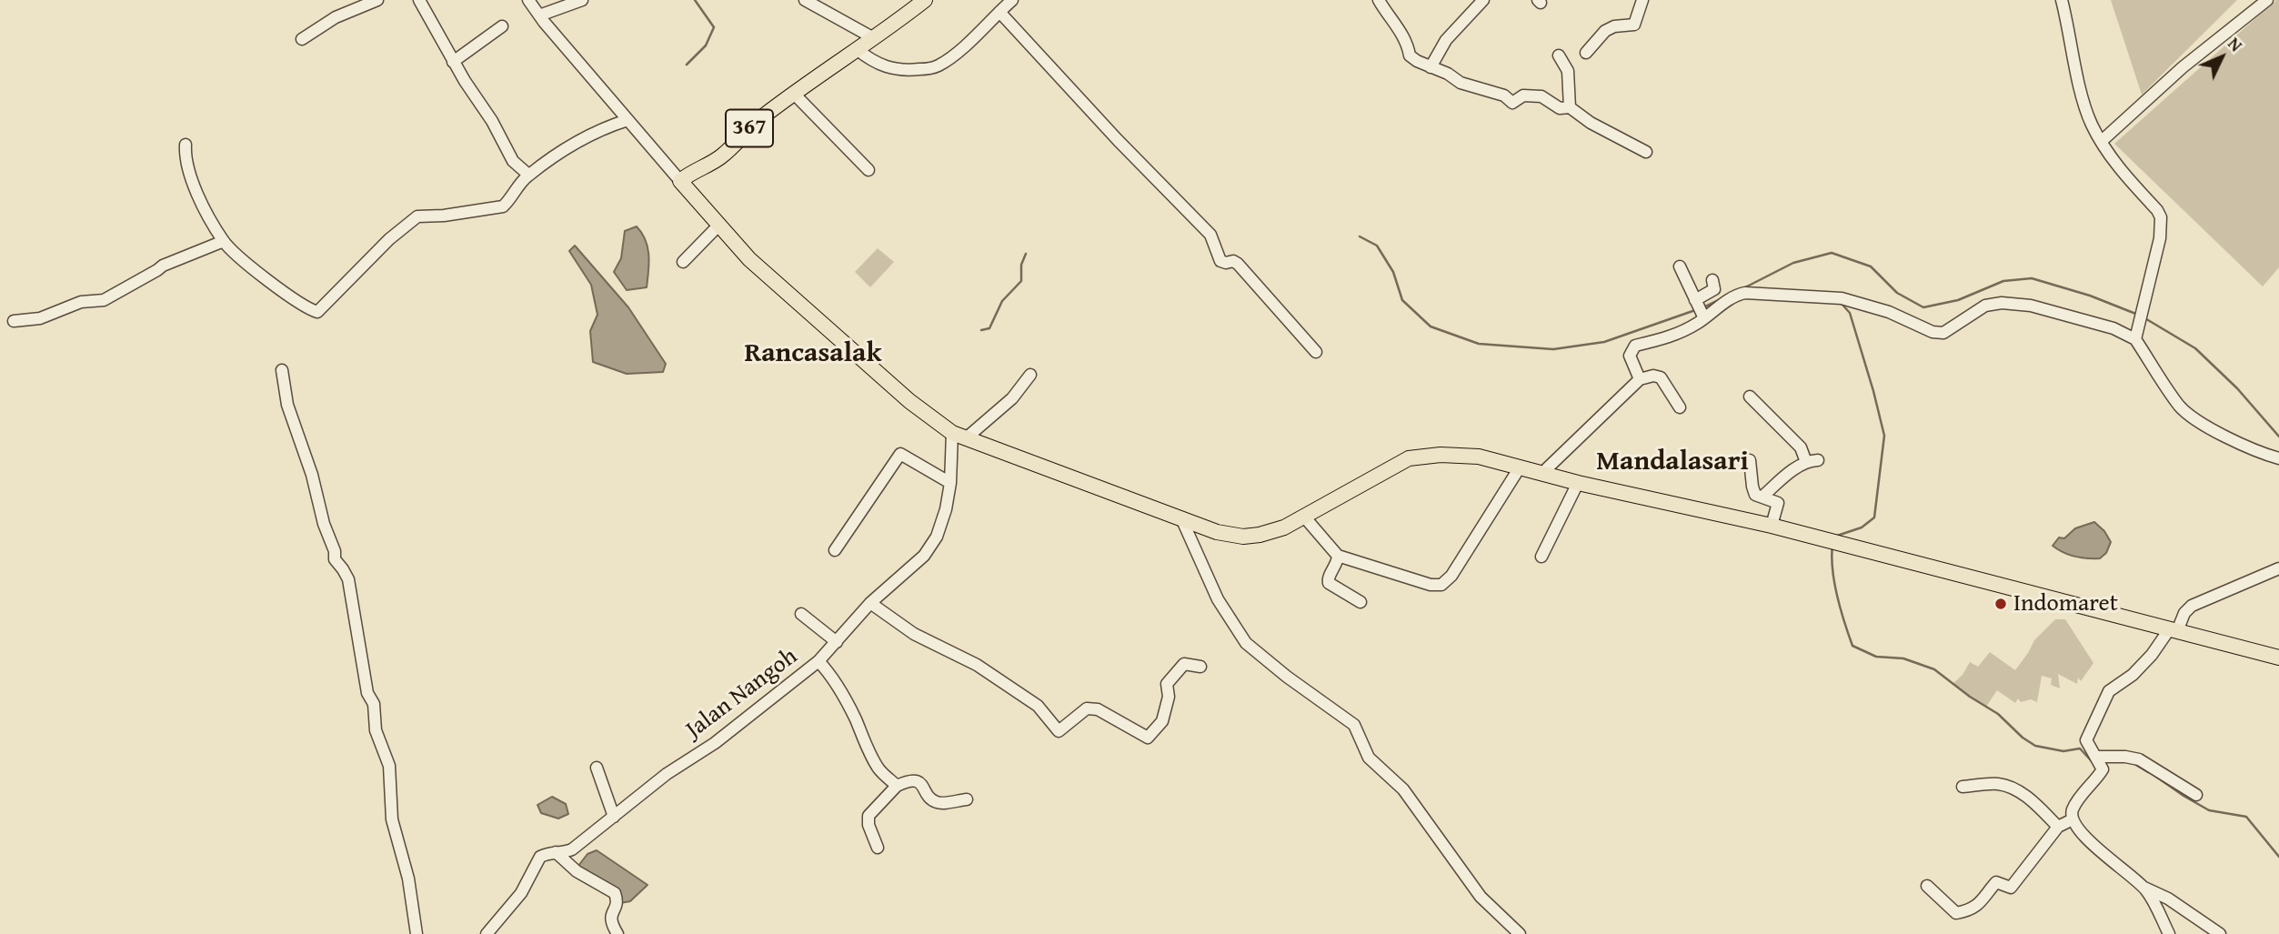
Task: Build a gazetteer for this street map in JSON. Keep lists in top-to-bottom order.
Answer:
{
  "streets": {
    "main road": ["367"],
    "street": ["Jalan Nangoh"]
  },
  "districts": ["Rancasalak", "Mandalasari"],
  "places": ["Indomaret"],
  "north": "top right"
}
